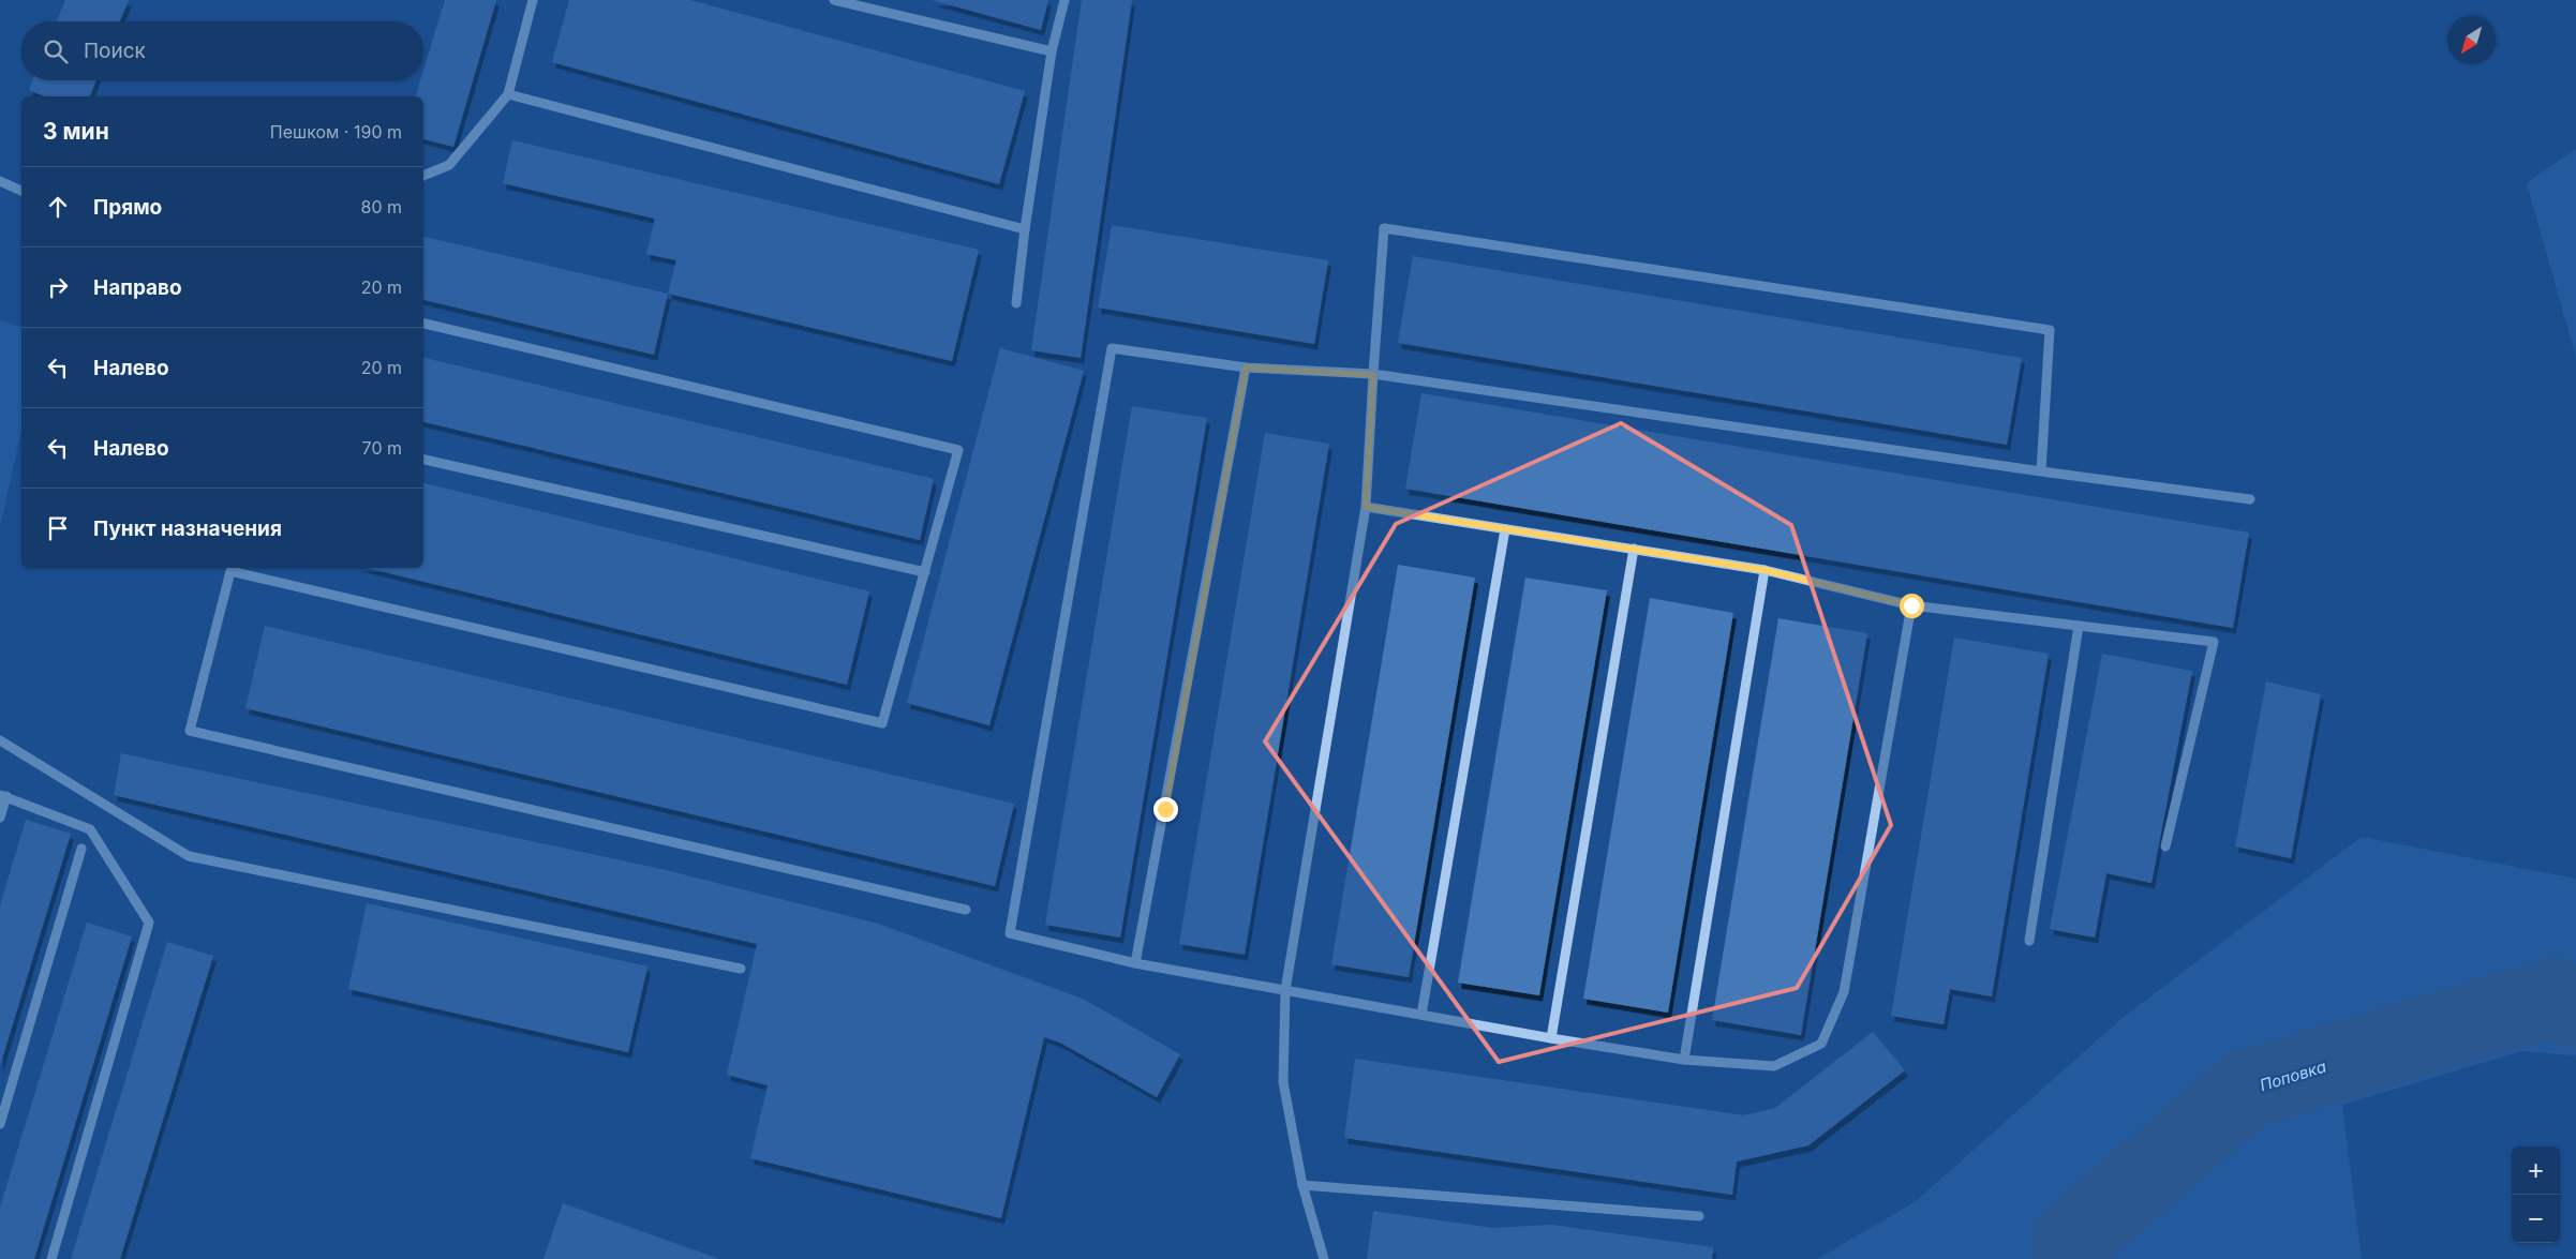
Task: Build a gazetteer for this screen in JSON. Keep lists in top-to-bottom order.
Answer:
{
  "water": ["Поповка"],
  "north": "bottom left",
  "page": {
    "search": "Поиск",
    "heading": ["3 мин", "Пешком · 190 m"],
    "list": [
      ["Прямо", "80 m"],
      ["Направо", "20 m"],
      ["Налево", "20 m"],
      ["Налево", "70 m"],
      "Пункт назначения"
    ],
    "map_buttons": ["+", "−"]
  }
}
